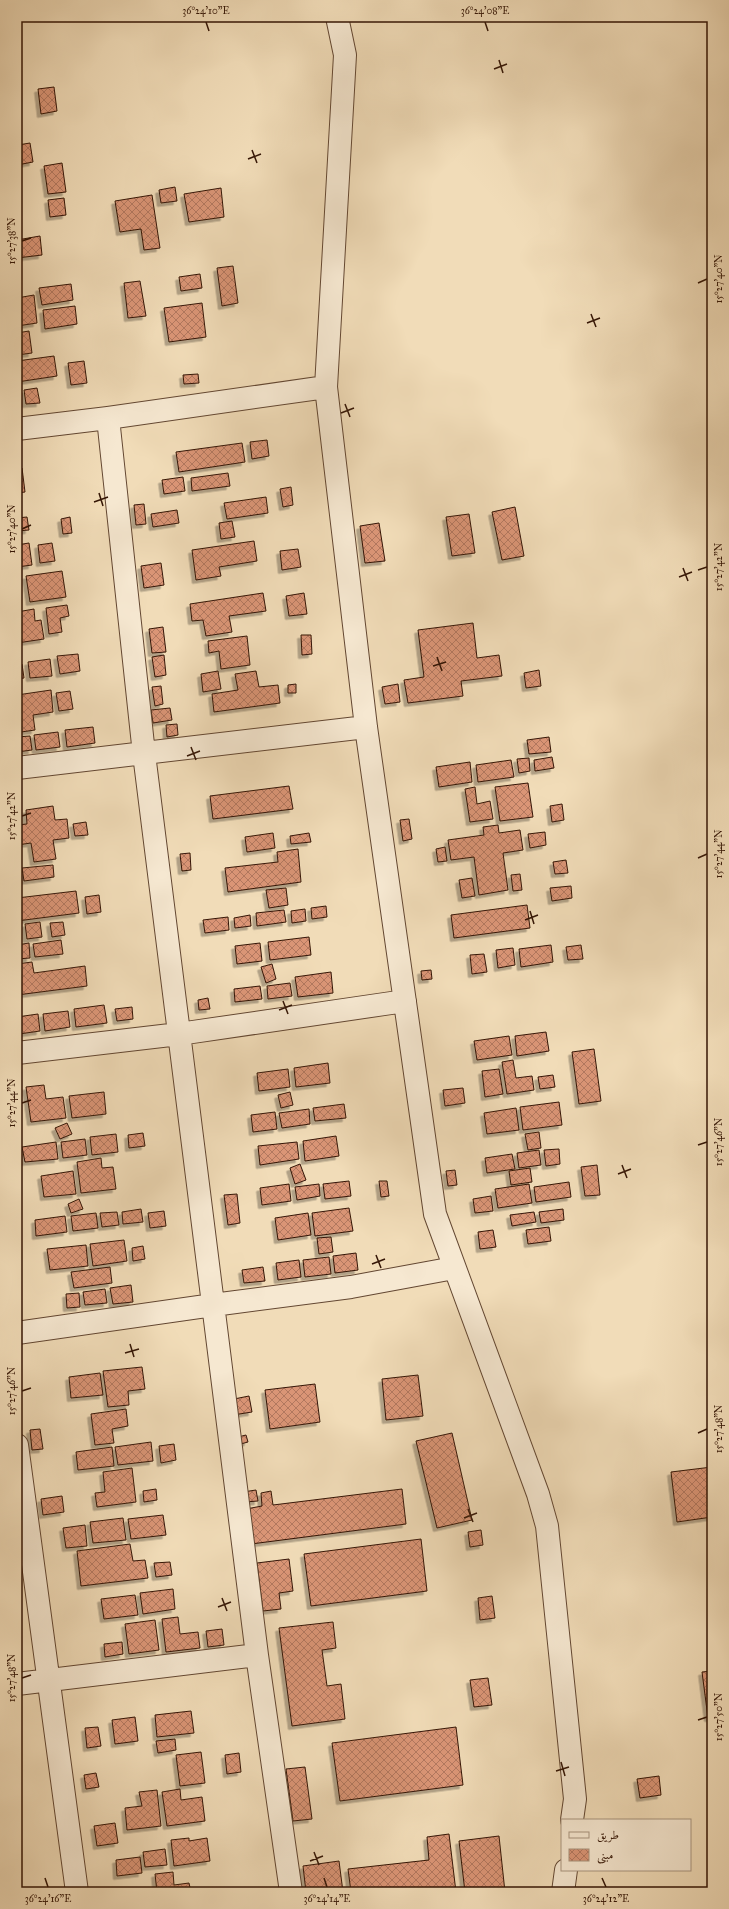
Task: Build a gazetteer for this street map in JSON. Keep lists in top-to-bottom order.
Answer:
{
  "legend": ["طريق", "مبنى"],
  "coordinates": [
    "36°24'10\"E",
    "36°24'08\"E",
    "15°27'38\"N",
    "15°27'40\"N",
    "15°27'42\"N",
    "15°27'44\"N",
    "15°27'46\"N",
    "15°27'48\"N",
    "15°27'50\"N",
    "36°24'16\"E",
    "36°24'14\"E",
    "36°24'12\"E"
  ]
}
